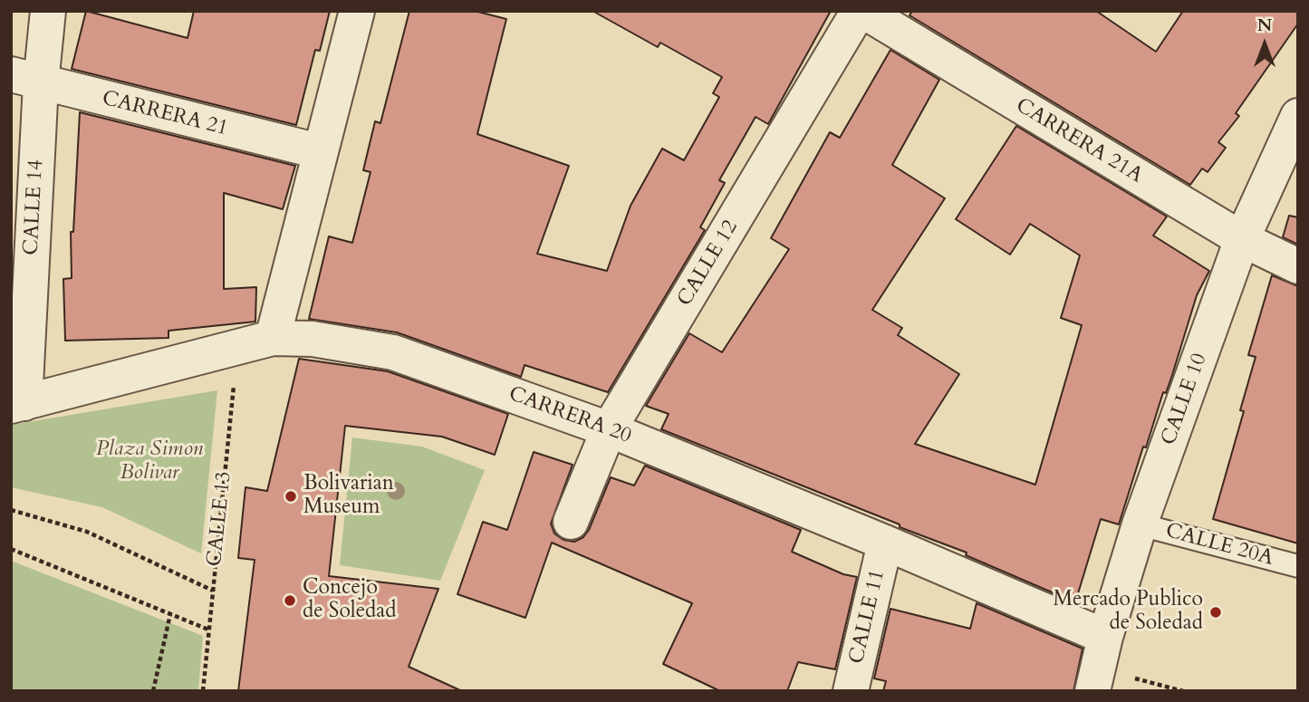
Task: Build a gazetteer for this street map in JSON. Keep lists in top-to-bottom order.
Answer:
{
  "streets": {
    "street": [
      "CARRERA 21",
      "CARRERA 21A",
      "CALLE 14",
      "CALLE 12",
      "CALLE 10",
      "CARRERA 20",
      "CALLE 11"
    ],
    "lane": ["CALLE 20A"],
    "path": ["CALLE 13"]
  },
  "crossings": [
    ["CARRERA 21", "CALLE 14"],
    ["CARRERA 21A", "CALLE 12"],
    ["CARRERA 21A", "CALLE 10"],
    ["CALLE 14", "CARRERA 20"],
    ["CALLE 12", "CARRERA 20"],
    ["CALLE 10", "CARRERA 20"],
    ["CALLE 10", "CALLE 20A"],
    ["CARRERA 20", "CALLE 13"],
    ["CARRERA 20", "CALLE 11"]
  ],
  "parks": ["Plaza Simon Bolivar"],
  "places": ["Bolivarian Museum", "Concejo de Soledad", "Mercado Publico de Soledad"],
  "north": "top"
}
